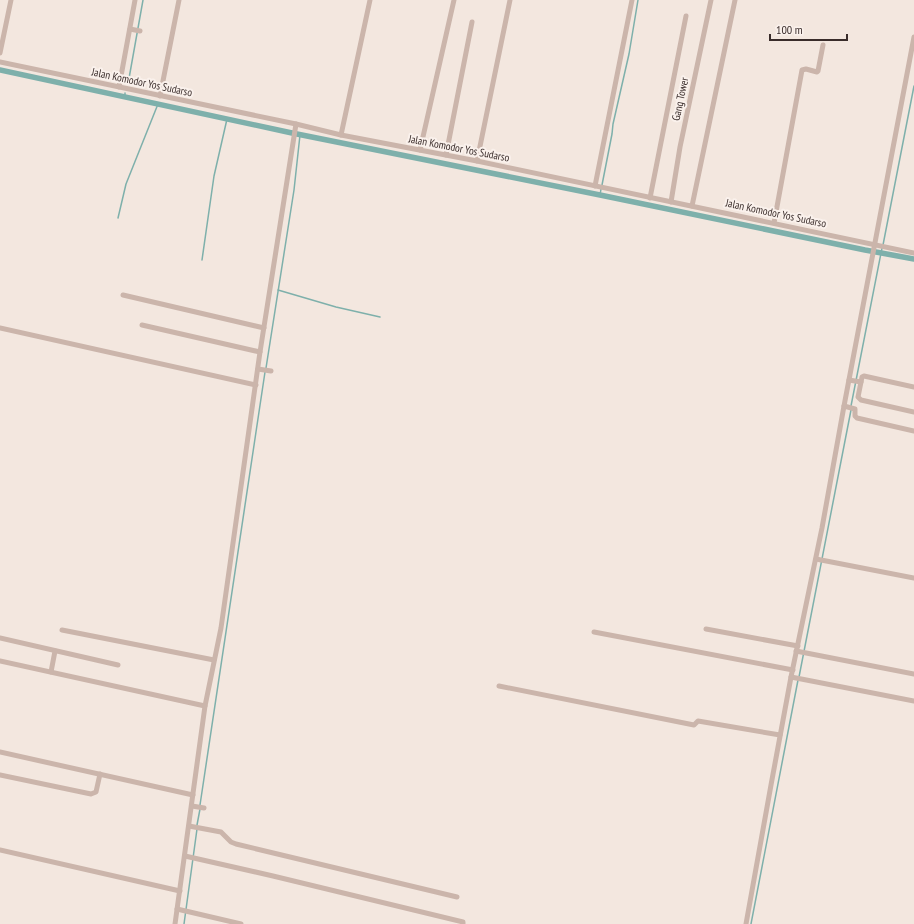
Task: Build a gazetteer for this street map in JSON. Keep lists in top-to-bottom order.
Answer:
{
  "streets": {
    "street": ["Jalan Komodor Yos Sudarso", "Gang Tower"]
  },
  "crossings": [
    ["Jalan Komodor Yos Sudarso", "Gang Tower"]
  ],
  "scale_bar": "100 m"
}
